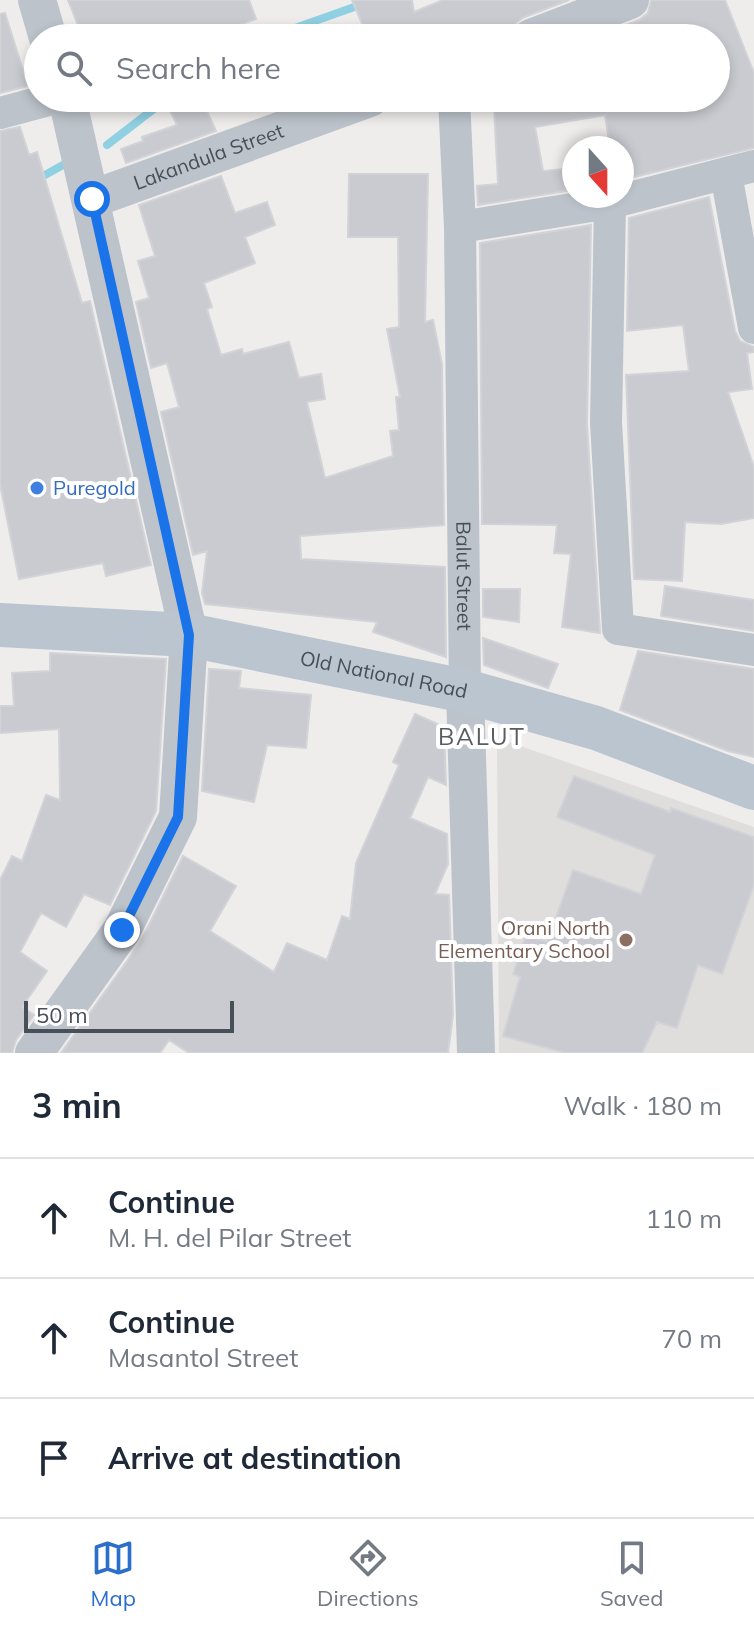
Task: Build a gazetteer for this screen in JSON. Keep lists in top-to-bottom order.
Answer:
{
  "streets": {
    "main road": ["Old National Road"],
    "street": ["Lakandula Street", "Balut Street"]
  },
  "crossings": [
    ["Balut Street", "Old National Road"]
  ],
  "districts": ["BALUT"],
  "places": ["Puregold", "Orani North Elementary School"],
  "scale_bar": "50 m",
  "north": "bottom",
  "page": {
    "search": "Search here",
    "scale": "50 m",
    "heading": ["3 min", "Walk · 180 m"],
    "list": [
      ["Continue", "M. H. del Pilar Street", "110 m"],
      ["Continue", "Masantol Street", "70 m"],
      "Arrive at destination"
    ],
    "nav": ["Map", "Directions", "Saved"]
  }
}
